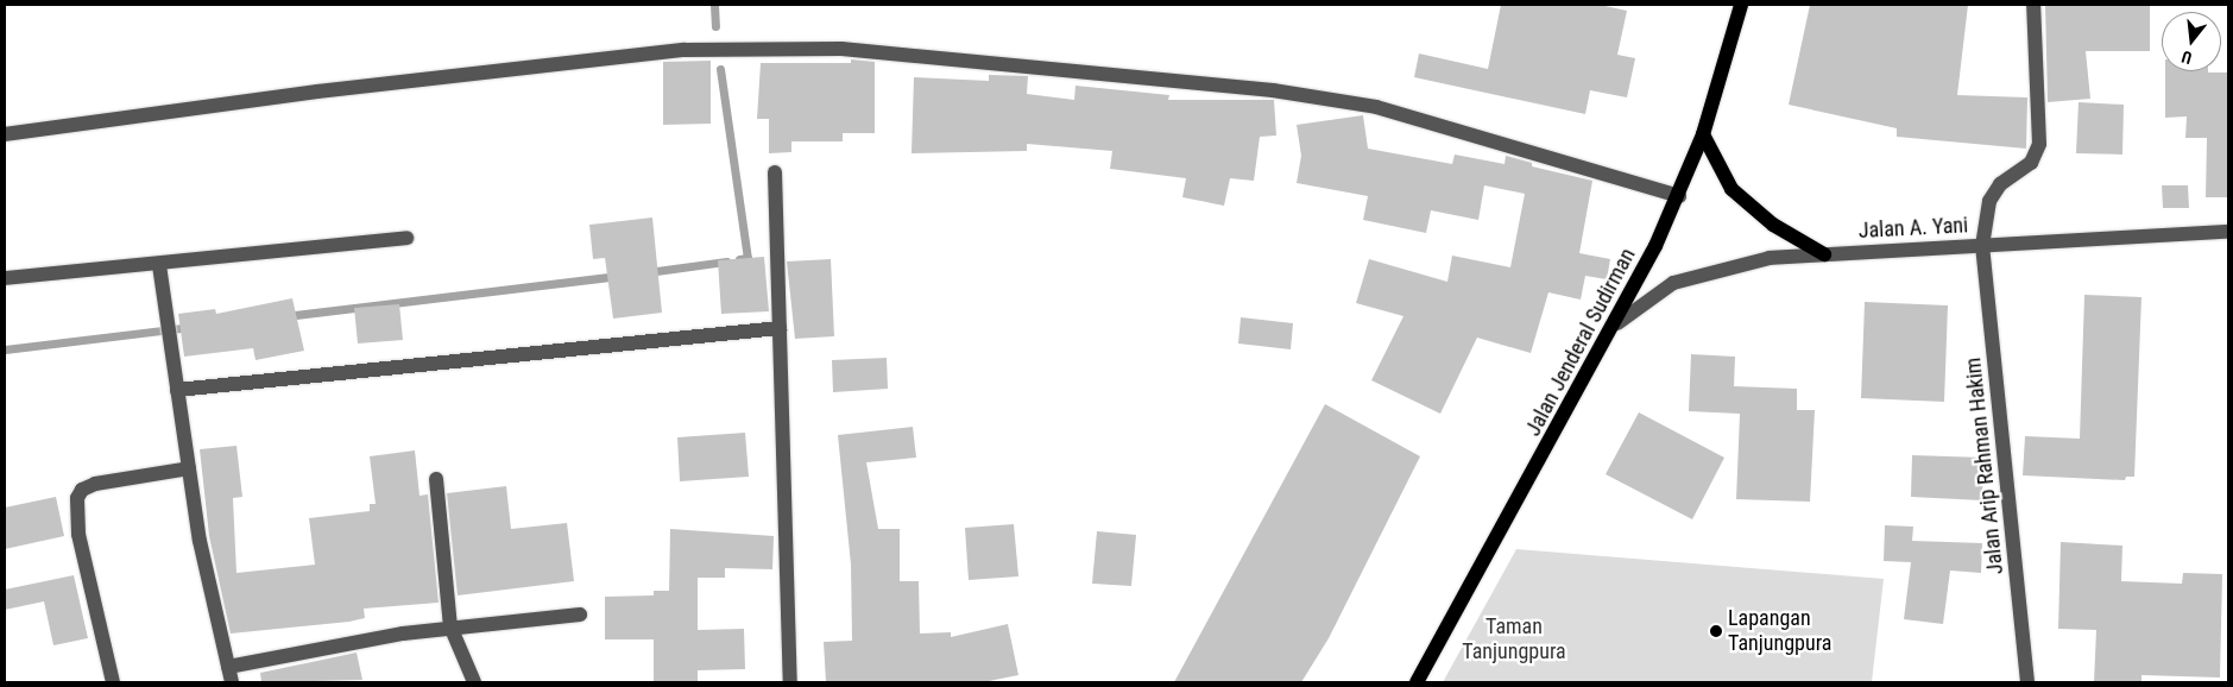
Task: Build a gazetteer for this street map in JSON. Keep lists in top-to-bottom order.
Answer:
{
  "streets": {
    "main road": ["Jalan Jenderal Sudirman"],
    "street": ["Jalan A. Yani", "Jalan Arip Rahman Hakim"]
  },
  "crossings": [
    ["Jalan A. Yani", "Jalan Jenderal Sudirman"],
    ["Jalan A. Yani", "Jalan Arip Rahman Hakim"]
  ],
  "parks": ["Taman Tanjungpura"],
  "places": ["Lapangan Tanjungpura"],
  "north": "bottom"
}
